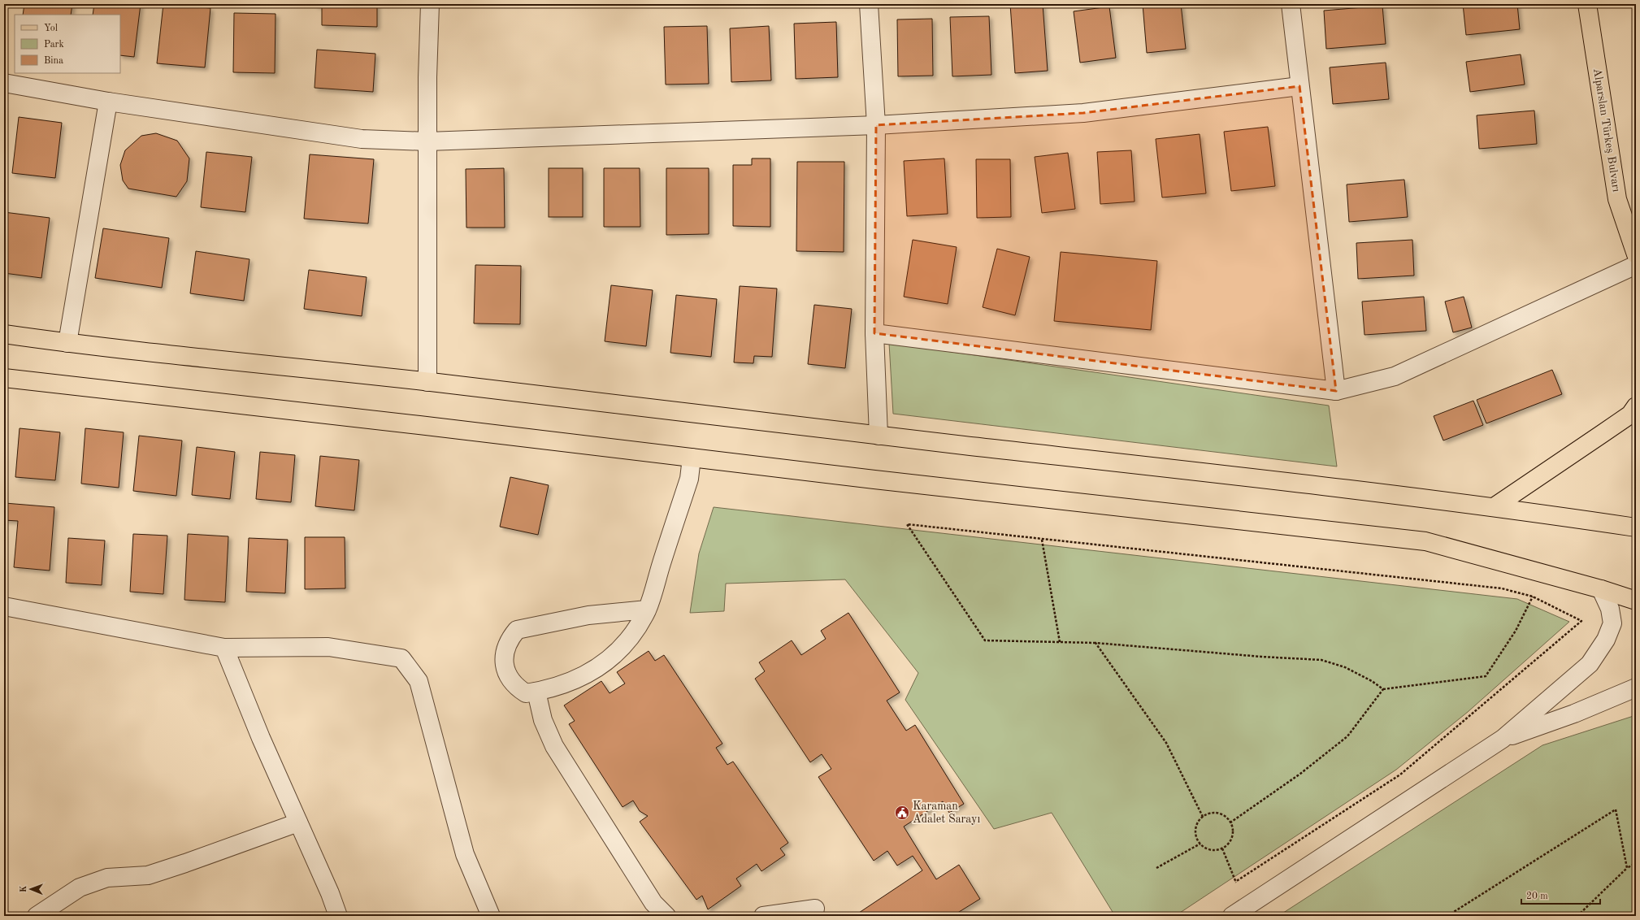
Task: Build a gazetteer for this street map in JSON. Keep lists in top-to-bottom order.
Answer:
{
  "streets": {
    "main road": ["Alparslan Türkeş Bulvarı"]
  },
  "places": {
    "public building": ["Karaman Adalet Sarayı"]
  },
  "legend": ["Yol", "Park", "Bina"],
  "scale_bar": "20 m",
  "north": "left"
}
